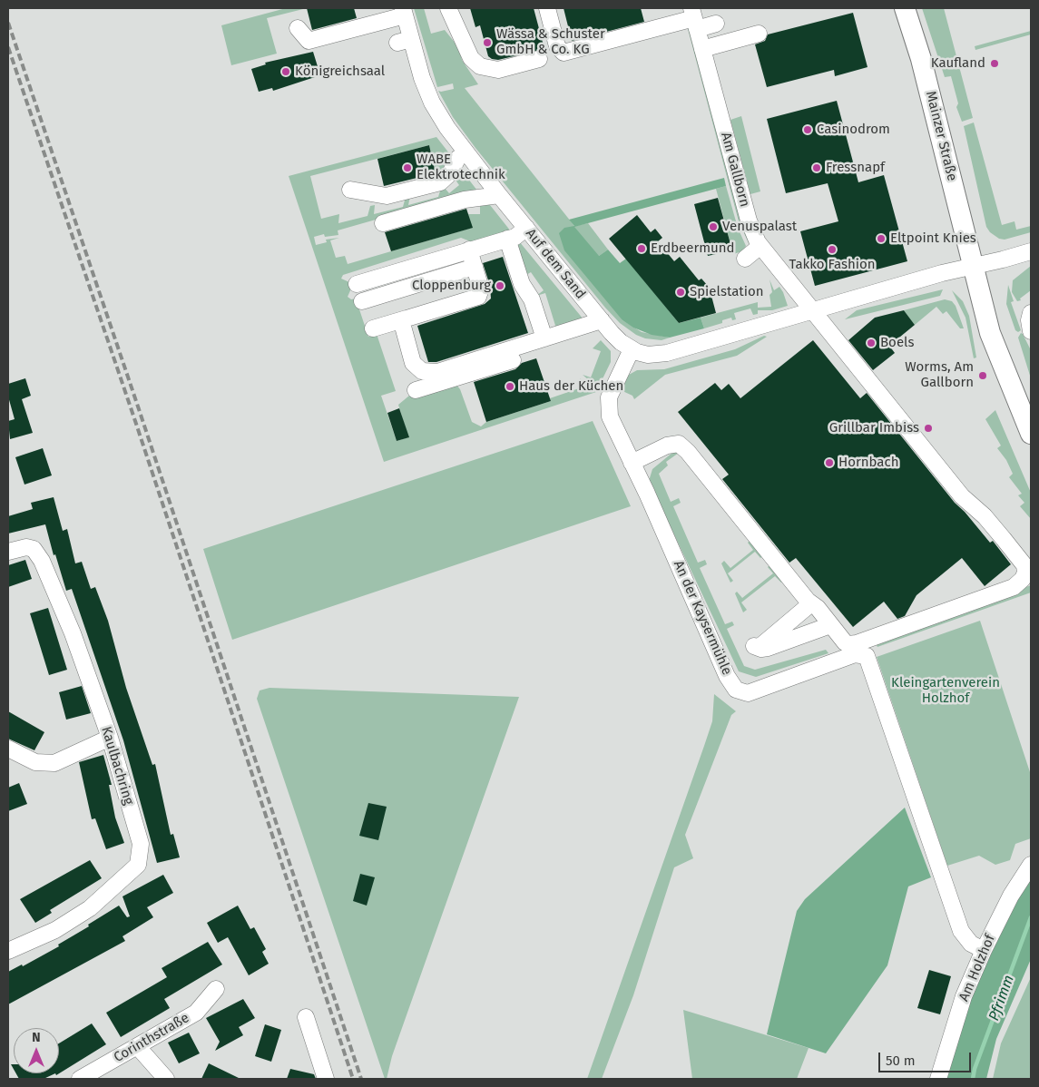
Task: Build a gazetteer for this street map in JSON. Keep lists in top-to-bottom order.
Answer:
{
  "streets": {
    "main road": ["Mainzer Straße"],
    "street": [
      "Am Gallborn",
      "Auf dem Sand",
      "An der Kaysermühle",
      "Kaulbachring",
      "Am Holzhof",
      "Corinthstraße"
    ]
  },
  "crossings": [
    ["Am Gallborn", "Auf dem Sand"],
    ["Auf dem Sand", "An der Kaysermühle"],
    ["An der Kaysermühle", "Am Holzhof"]
  ],
  "water": ["Pfrimm"],
  "parks": ["Kleingartenverein Holzhof"],
  "places": [
    "Wässa & Schuster GmbH & Co. KG",
    "Kaufland",
    "Königreichsaal",
    "Casinodrom",
    "WABE Elektrotechnik",
    "Fressnapf",
    "Venuspalast",
    "Eltpoint Knies",
    "Erdbeermund",
    "Takko Fashion",
    "Cloppenburg",
    "Spielstation",
    "Boels",
    "Worms, Am Gallborn",
    "Haus der Küchen",
    "Grillbar Imbiss",
    "Hornbach"
  ],
  "scale_bar": "50 m",
  "north": "top"
}
